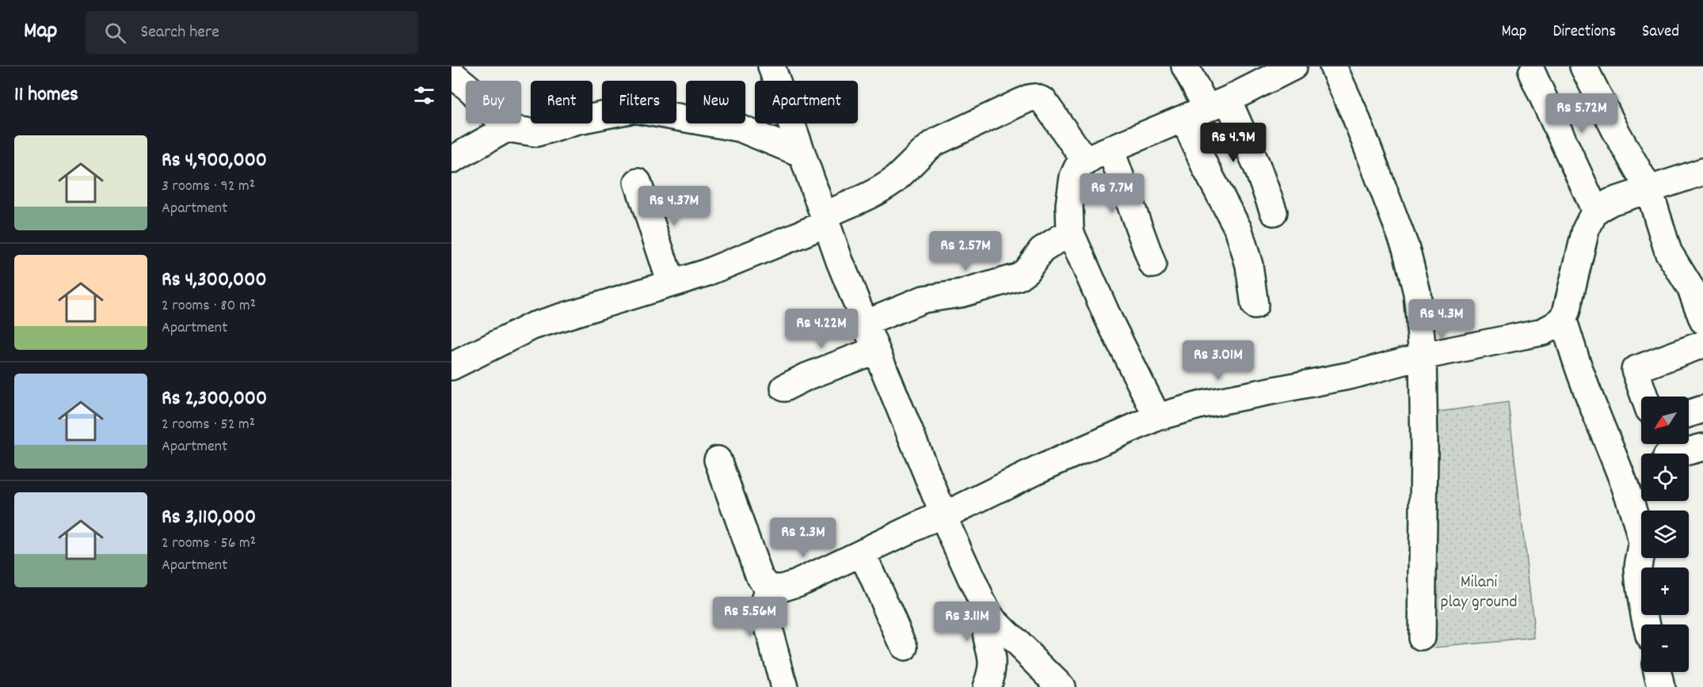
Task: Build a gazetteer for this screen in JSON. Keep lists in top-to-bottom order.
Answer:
{
  "parks": ["Milani play ground"],
  "north": "bottom left",
  "page": {
    "header": "Map",
    "search": "Search here",
    "nav": ["Map", "Directions", "Saved"],
    "heading": "11 homes",
    "chip": [
      "Buy",
      "Rent",
      "Filters",
      "New",
      "Apartment"
    ],
    "price": [
      "Rs 5.72M",
      "Rs 4.9M",
      "Rs 7.7M",
      "Rs 4.37M",
      "Rs 2.57M",
      "Rs 4.3M",
      "Rs 4.22M",
      "Rs 3.01M",
      "Rs 2.3M",
      "Rs 5.56M",
      "Rs 3.11M"
    ],
    "list": [
      {
        "name": "Rs 4,900,000",
        "note": "3 rooms · 92 m² · Apartment"
      },
      {
        "name": "Rs 4,300,000",
        "note": "2 rooms · 80 m² · Apartment"
      },
      {
        "name": "Rs 2,300,000",
        "note": "2 rooms · 52 m² · Apartment"
      },
      {
        "name": "Rs 3,110,000",
        "note": "2 rooms · 56 m² · Apartment"
      }
    ],
    "map_buttons": ["+", "−"]
  }
}
